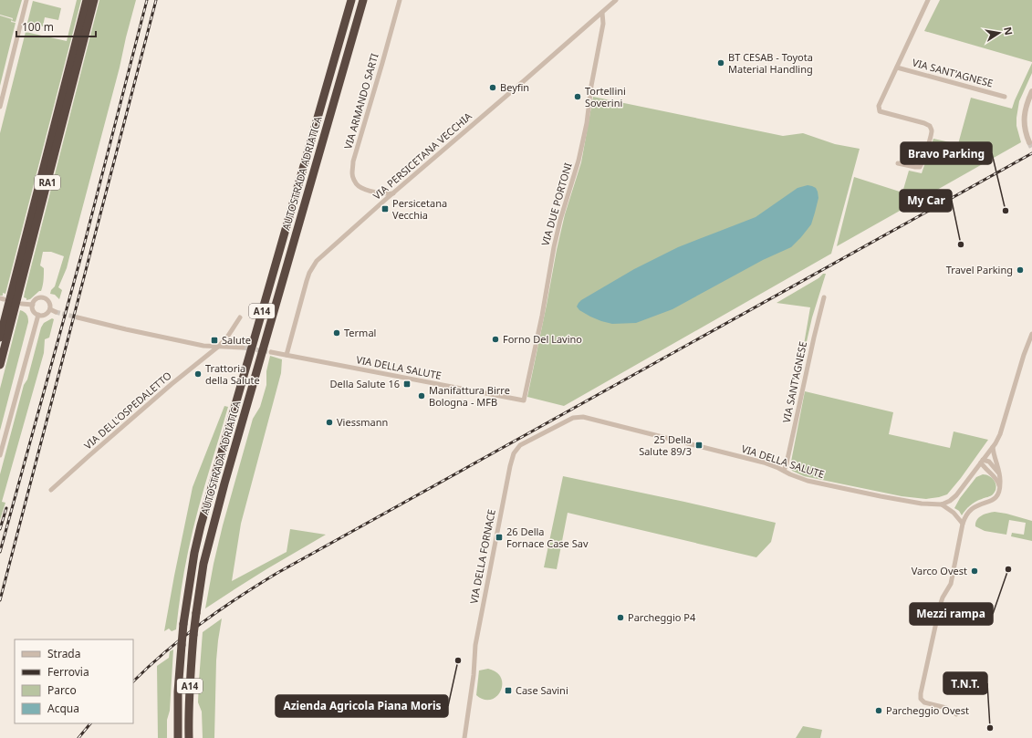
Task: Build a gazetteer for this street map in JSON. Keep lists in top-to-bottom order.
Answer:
{
  "streets": {
    "highway": ["AUTOSTRADA ADRIATICA", "RA1", "A14"],
    "street": [
      "VIA SANT'AGNESE",
      "VIA ARMANDO SARTI",
      "VIA PERSICETANA VECCHIA",
      "VIA DUE PORTONI",
      "VIA DELLA SALUTE",
      "VIA DELL'OSPEDALETTO",
      "VIA DELLA FORNACE"
    ]
  },
  "crossings": [
    ["VIA SANT'AGNESE", "VIA DELLA SALUTE"],
    ["VIA ARMANDO SARTI", "VIA PERSICETANA VECCHIA"],
    ["VIA PERSICETANA VECCHIA", "VIA DUE PORTONI"],
    ["VIA PERSICETANA VECCHIA", "VIA DELLA SALUTE"],
    ["VIA DUE PORTONI", "VIA DELLA SALUTE"],
    ["VIA DELLA SALUTE", "VIA DELLA FORNACE"]
  ],
  "places": {
    "other": [
      "BT CESAB - Toyota Material Handling",
      "Beyfin",
      "Tortellini Soverini",
      "Bravo Parking",
      "My Car",
      "Travel Parking",
      "Termal",
      "Forno Del Lavino",
      "Trattoria della Salute",
      "Manifattura Birre Bologna - MFB",
      "Viessmann",
      "Mezzi rampa",
      "Varco Ovest",
      "Parcheggio P4",
      "Azienda Agricola Piana Moris",
      "Parcheggio Ovest",
      "T.N.T."
    ],
    "transit": [
      "Persicetana Vecchia",
      "Salute",
      "Della Salute 16",
      "25 Della Salute 89/3",
      "26 Della Fornace Case Sav",
      "Case Savini"
    ]
  },
  "legend": [
    "Strada",
    "Ferrovia",
    "Parco",
    "Acqua"
  ],
  "scale_bar": "100 m",
  "north": "right"
}
